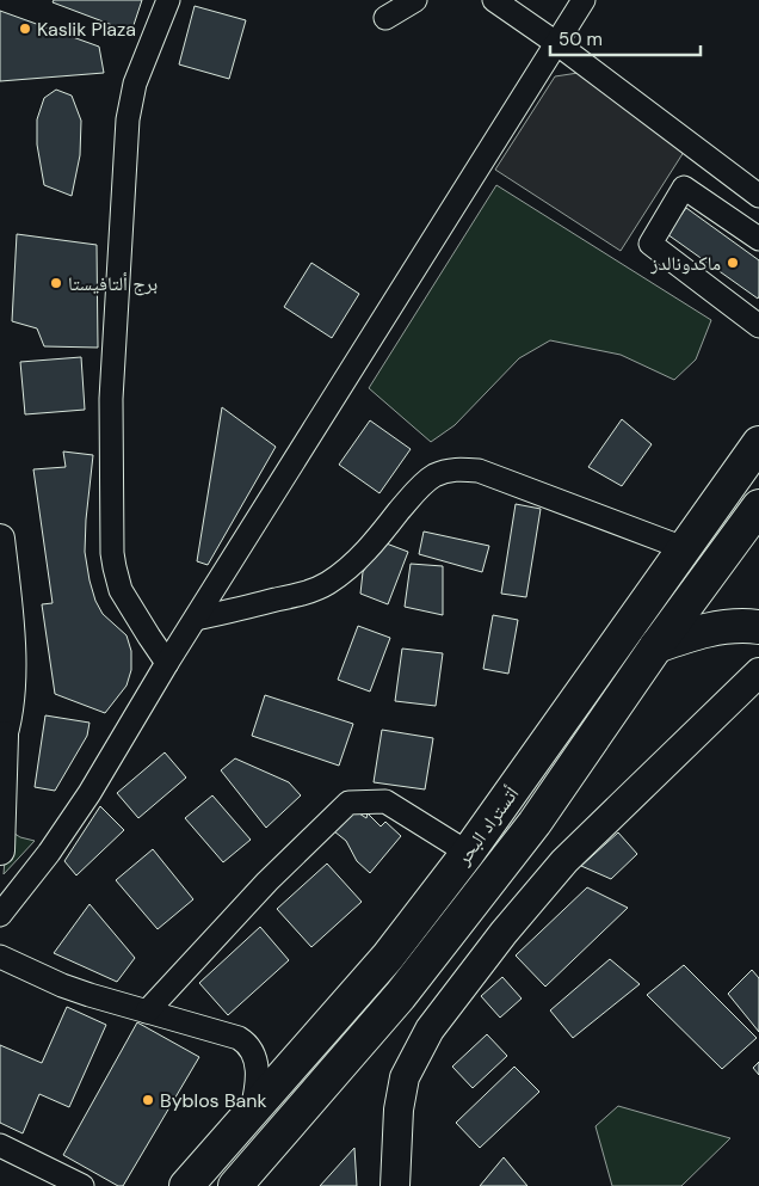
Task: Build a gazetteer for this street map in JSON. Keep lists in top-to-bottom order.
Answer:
{
  "streets": {
    "highway": ["أتستراد البحر"]
  },
  "places": [
    "Kaslik Plaza",
    "ماكدونالدز",
    "برج ألتافيستا",
    "Byblos Bank"
  ],
  "scale_bar": "50 m"
}
